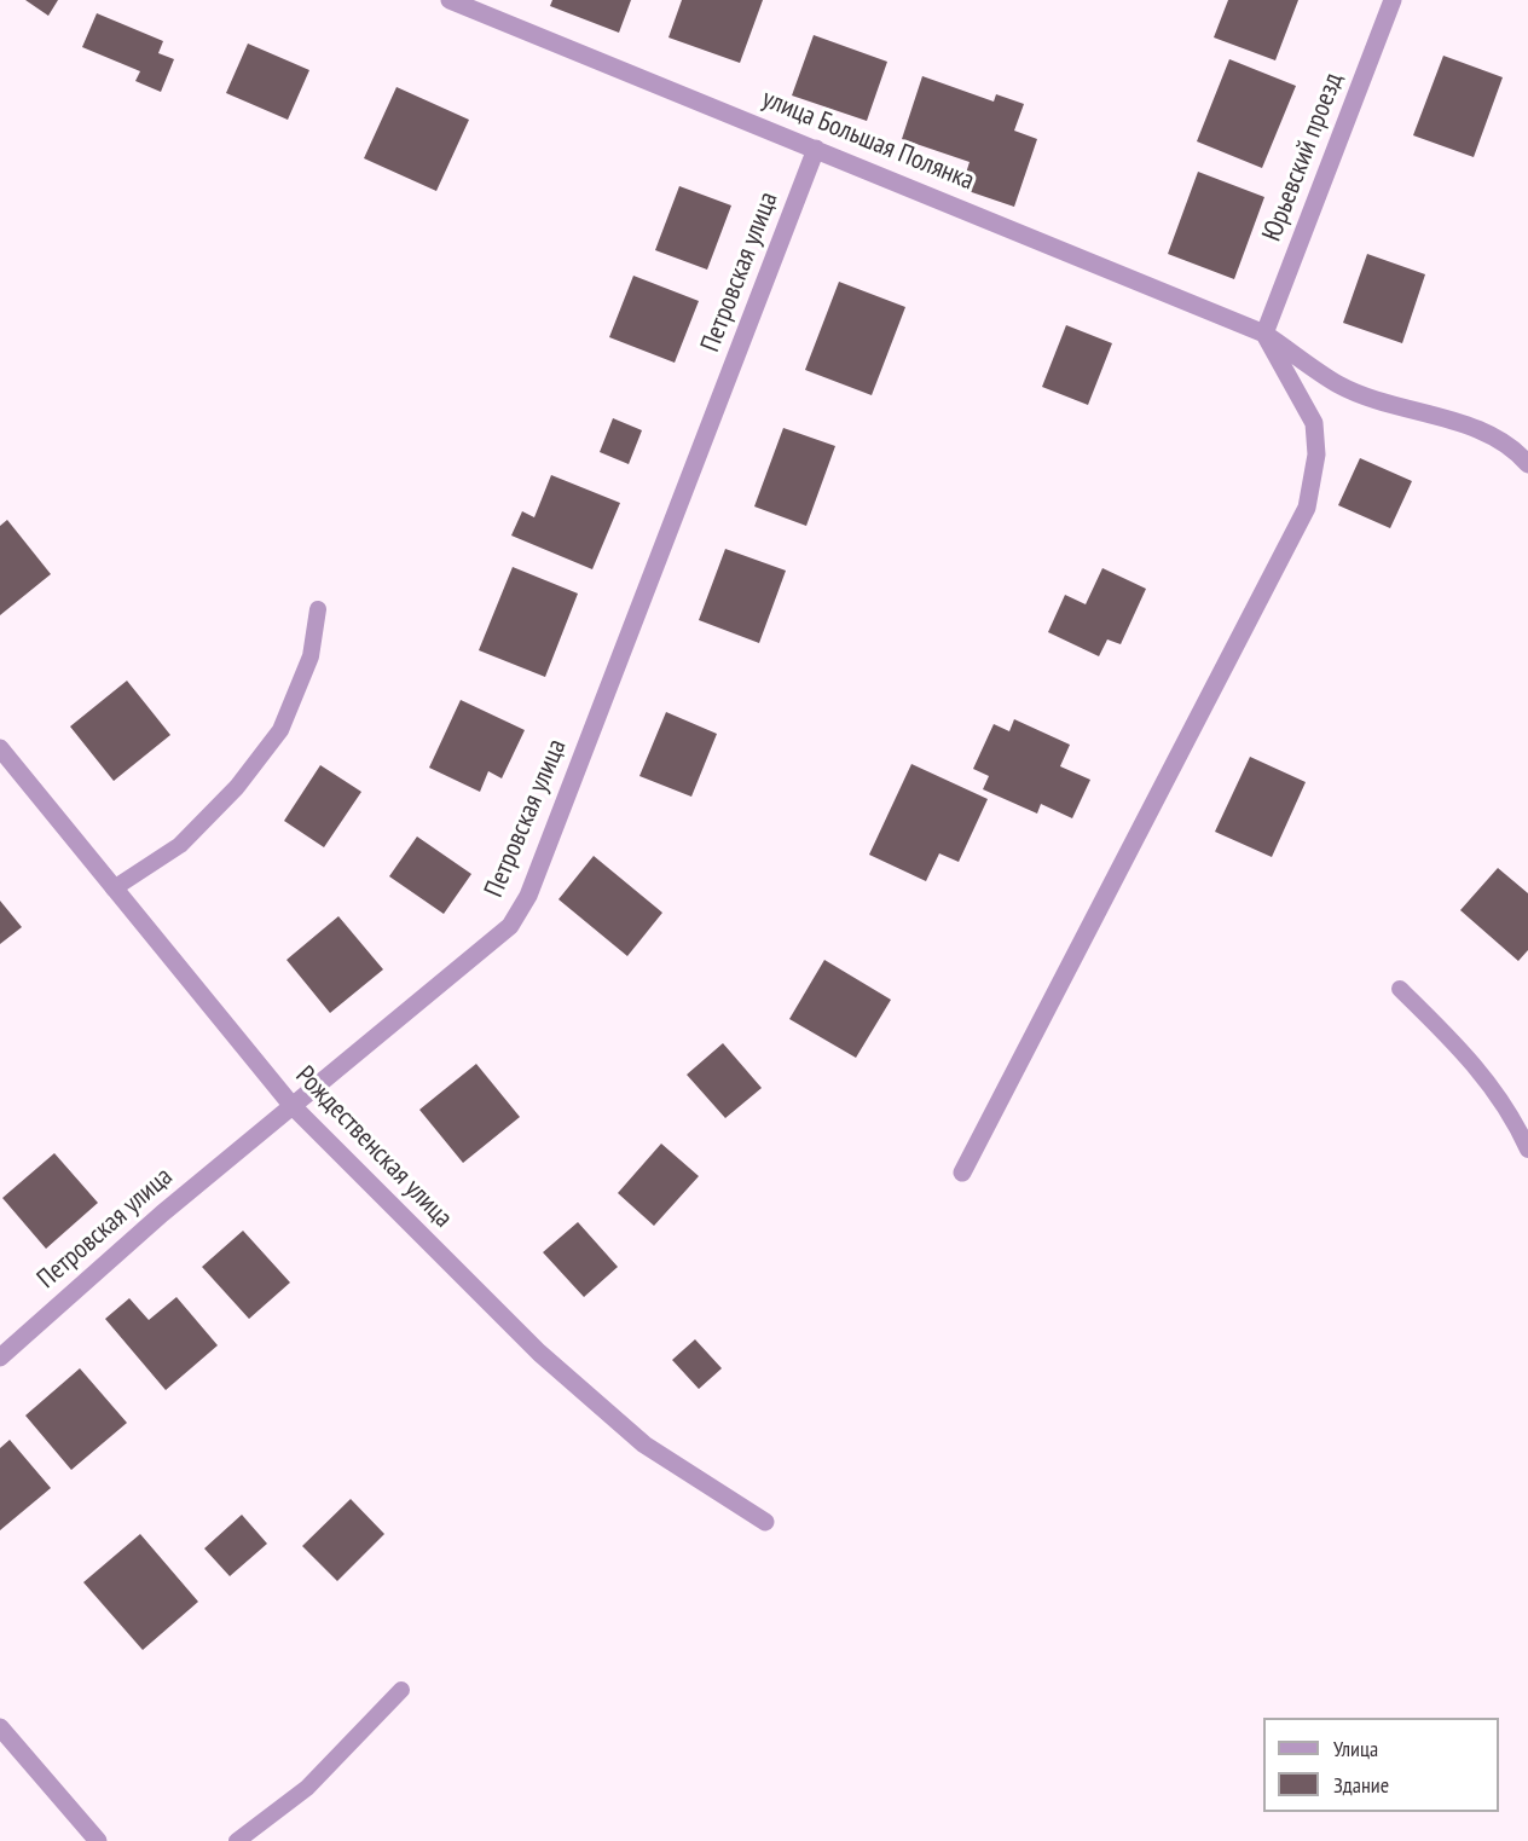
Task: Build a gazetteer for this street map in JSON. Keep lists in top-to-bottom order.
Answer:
{
  "streets": {
    "street": [
      "улица Большая Полянка",
      "Юрьевский проезд",
      "Петровская улица",
      "Рождественская улица"
    ]
  },
  "crossings": [
    ["улица Большая Полянка", "Юрьевский проезд"],
    ["улица Большая Полянка", "Петровская улица"],
    ["Петровская улица", "Рождественская улица"]
  ],
  "legend": ["Улица", "Здание"]
}
